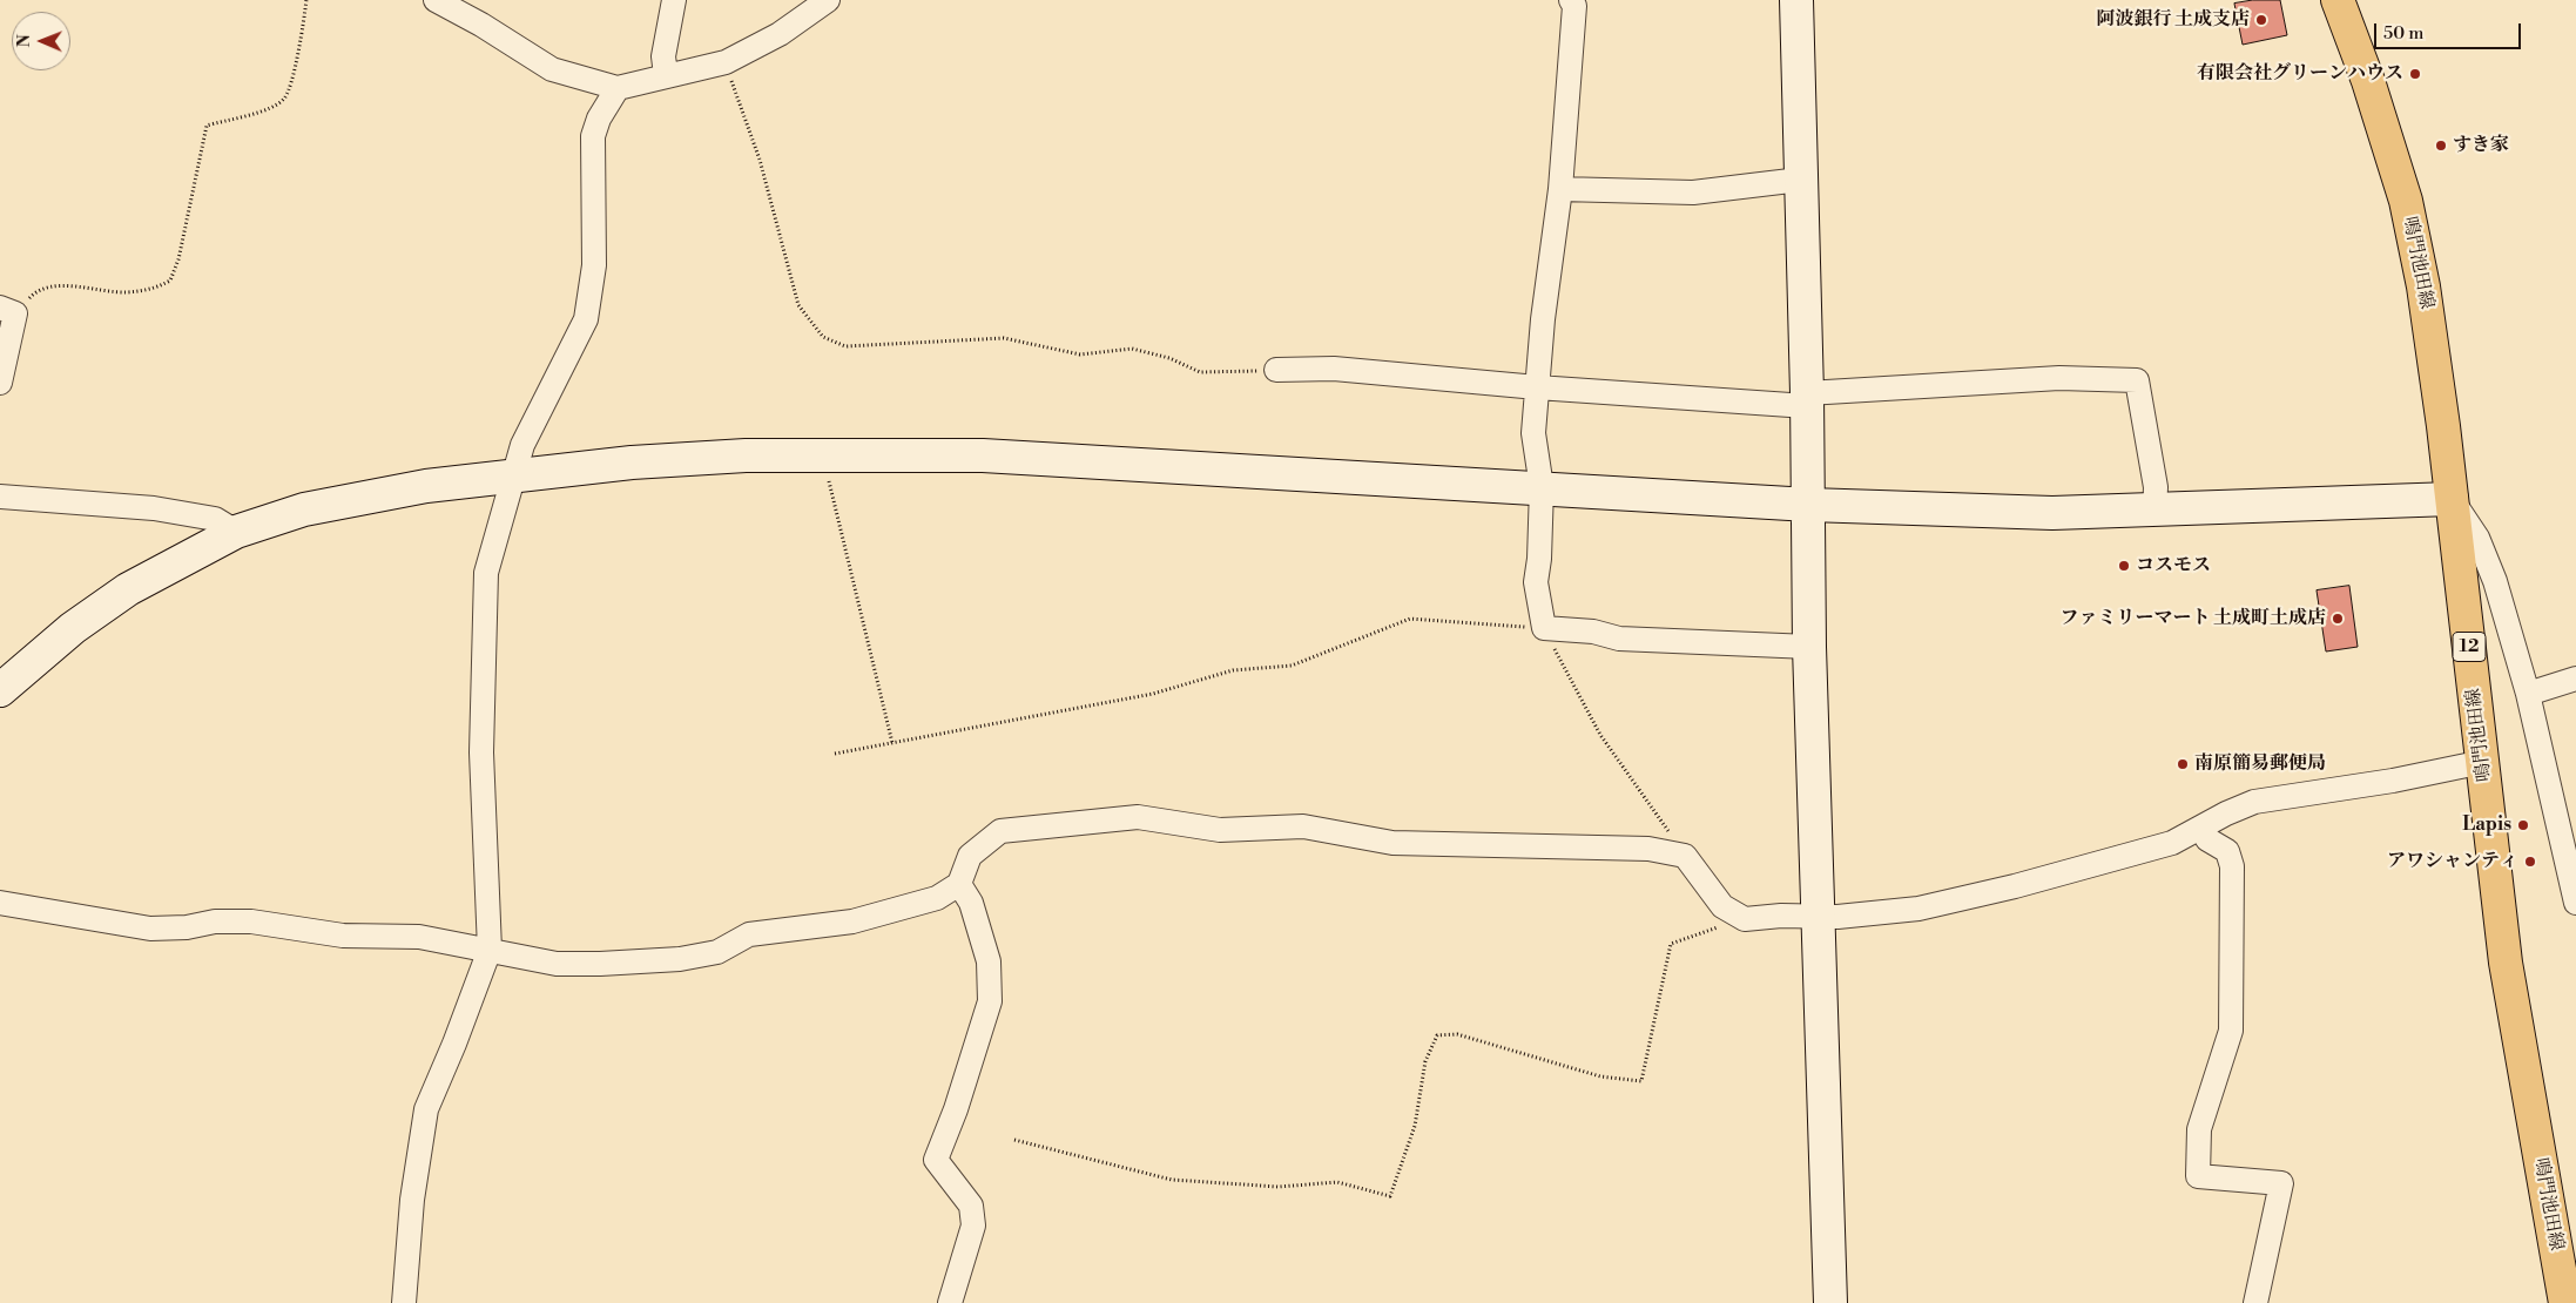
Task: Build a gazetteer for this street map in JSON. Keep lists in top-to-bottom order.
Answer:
{
  "streets": {
    "main road": ["鳴門池田線", "12"]
  },
  "places": [
    "阿波銀行 土成支店",
    "有限会社グリーンハウス",
    "すき家",
    "コスモス",
    "ファミリーマート 土成町土成店",
    "南原簡易郵便局",
    "Lapis",
    "アワシャンティ"
  ],
  "scale_bar": "50 m",
  "north": "left"
}
